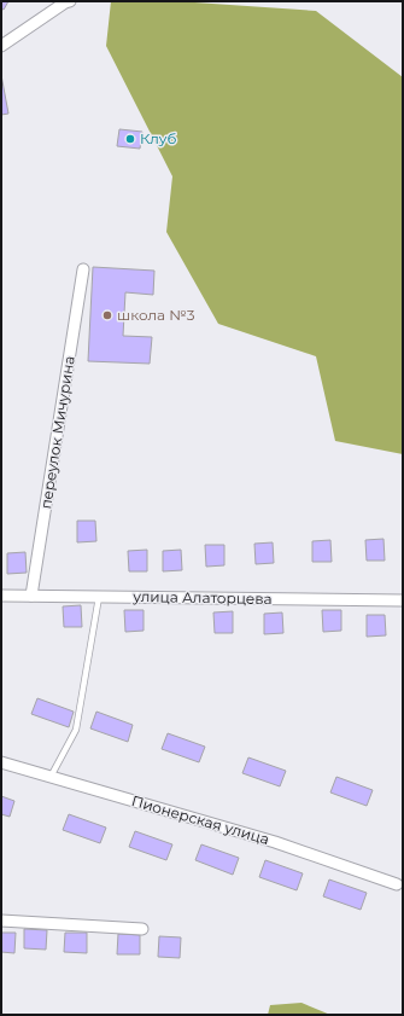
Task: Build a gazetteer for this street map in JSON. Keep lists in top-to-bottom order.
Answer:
{
  "streets": {
    "street": ["переулок Мичурина", "улица Алаторцева", "Пионерская улица"]
  },
  "crossings": [
    ["переулок Мичурина", "улица Алаторцева"]
  ],
  "places": ["Клуб", "школа №3"]
}
